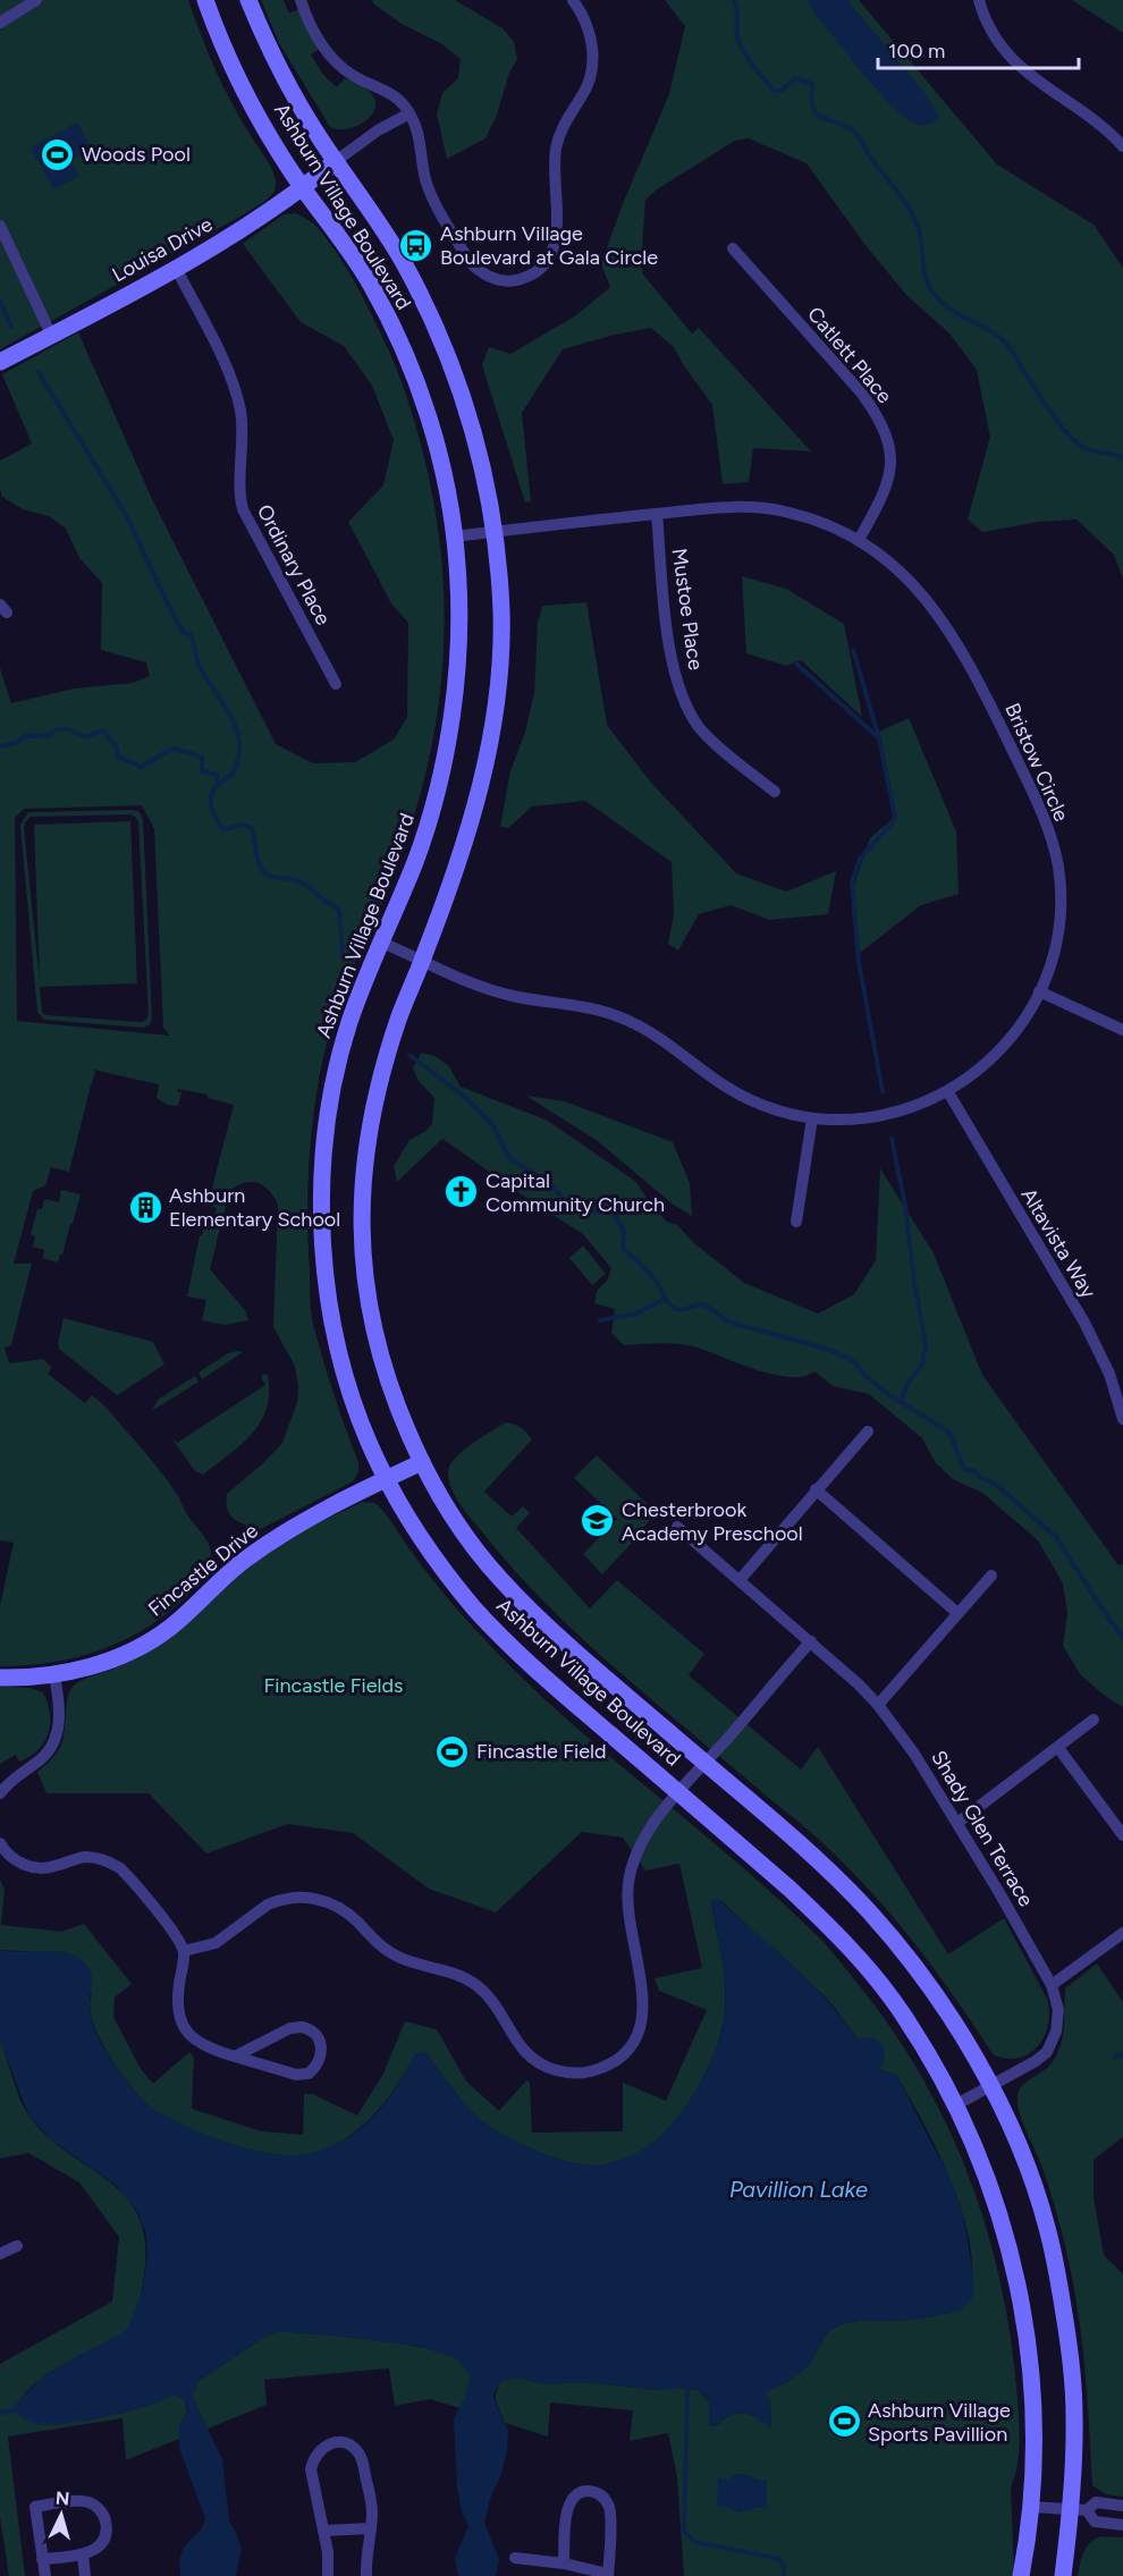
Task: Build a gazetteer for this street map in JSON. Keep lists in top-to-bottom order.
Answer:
{
  "streets": {
    "main road": ["Ashburn Village Boulevard", "Louisa Drive", "Fincastle Drive"],
    "street": [
      "Catlett Place",
      "Ordinary Place",
      "Mustoe Place",
      "Bristow Circle",
      "Altavista Way",
      "Shady Glen Terrace"
    ]
  },
  "crossings": [
    ["Ashburn Village Boulevard", "Louisa Drive"],
    ["Ashburn Village Boulevard", "Bristow Circle"],
    ["Ashburn Village Boulevard", "Fincastle Drive"],
    ["Ashburn Village Boulevard", "Shady Glen Terrace"],
    ["Louisa Drive", "Ordinary Place"],
    ["Catlett Place", "Bristow Circle"],
    ["Mustoe Place", "Bristow Circle"],
    ["Bristow Circle", "Altavista Way"]
  ],
  "water": ["Pavillion Lake"],
  "parks": ["Fincastle Fields"],
  "places": {
    "sports": ["Woods Pool", "Fincastle Field", "Ashburn Village Sports Pavillion"],
    "bus stop": ["Ashburn Village Boulevard at Gala Circle"],
    "church": ["Capital Community Church"],
    "building": ["Ashburn Elementary School"],
    "school or university": ["Chesterbrook Academy Preschool"]
  },
  "scale_bar": "100 m",
  "north": "top"
}
